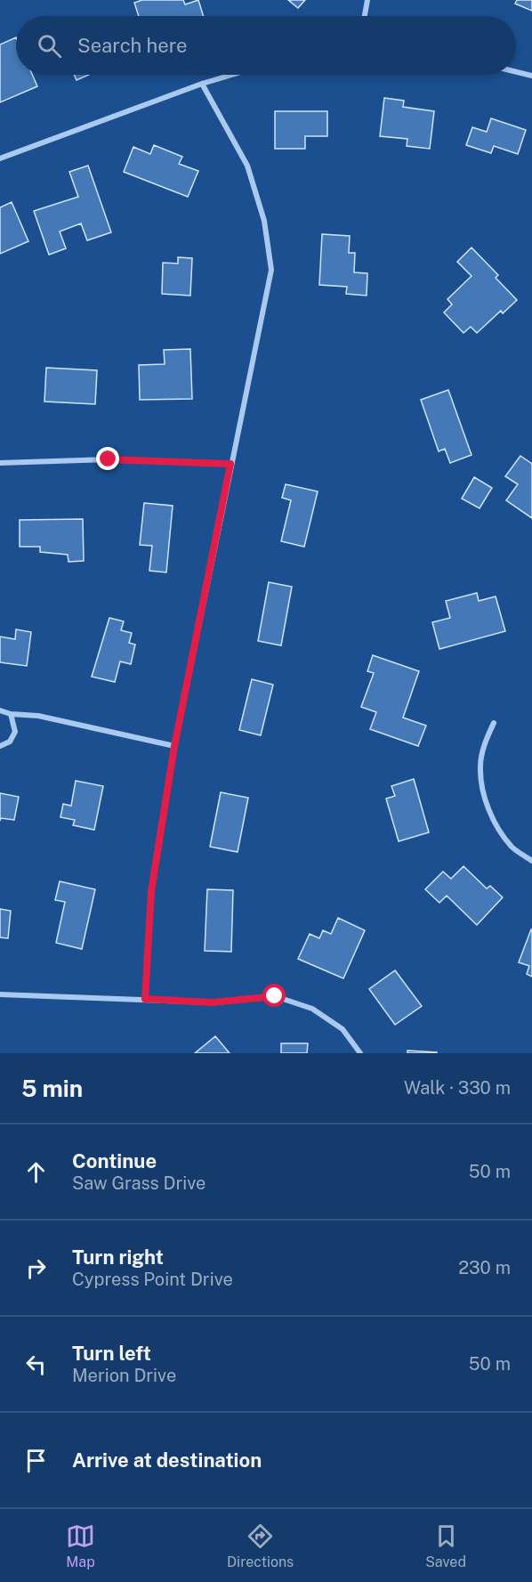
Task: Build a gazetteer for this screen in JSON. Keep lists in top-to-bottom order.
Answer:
{
  "page": {
    "search": "Search here",
    "heading": ["5 min", "Walk · 330 m"],
    "list": [
      ["Continue", "Saw Grass Drive", "50 m"],
      ["Turn right", "Cypress Point Drive", "230 m"],
      ["Turn left", "Merion Drive", "50 m"],
      "Arrive at destination"
    ],
    "nav": ["Map", "Directions", "Saved"]
  }
}
